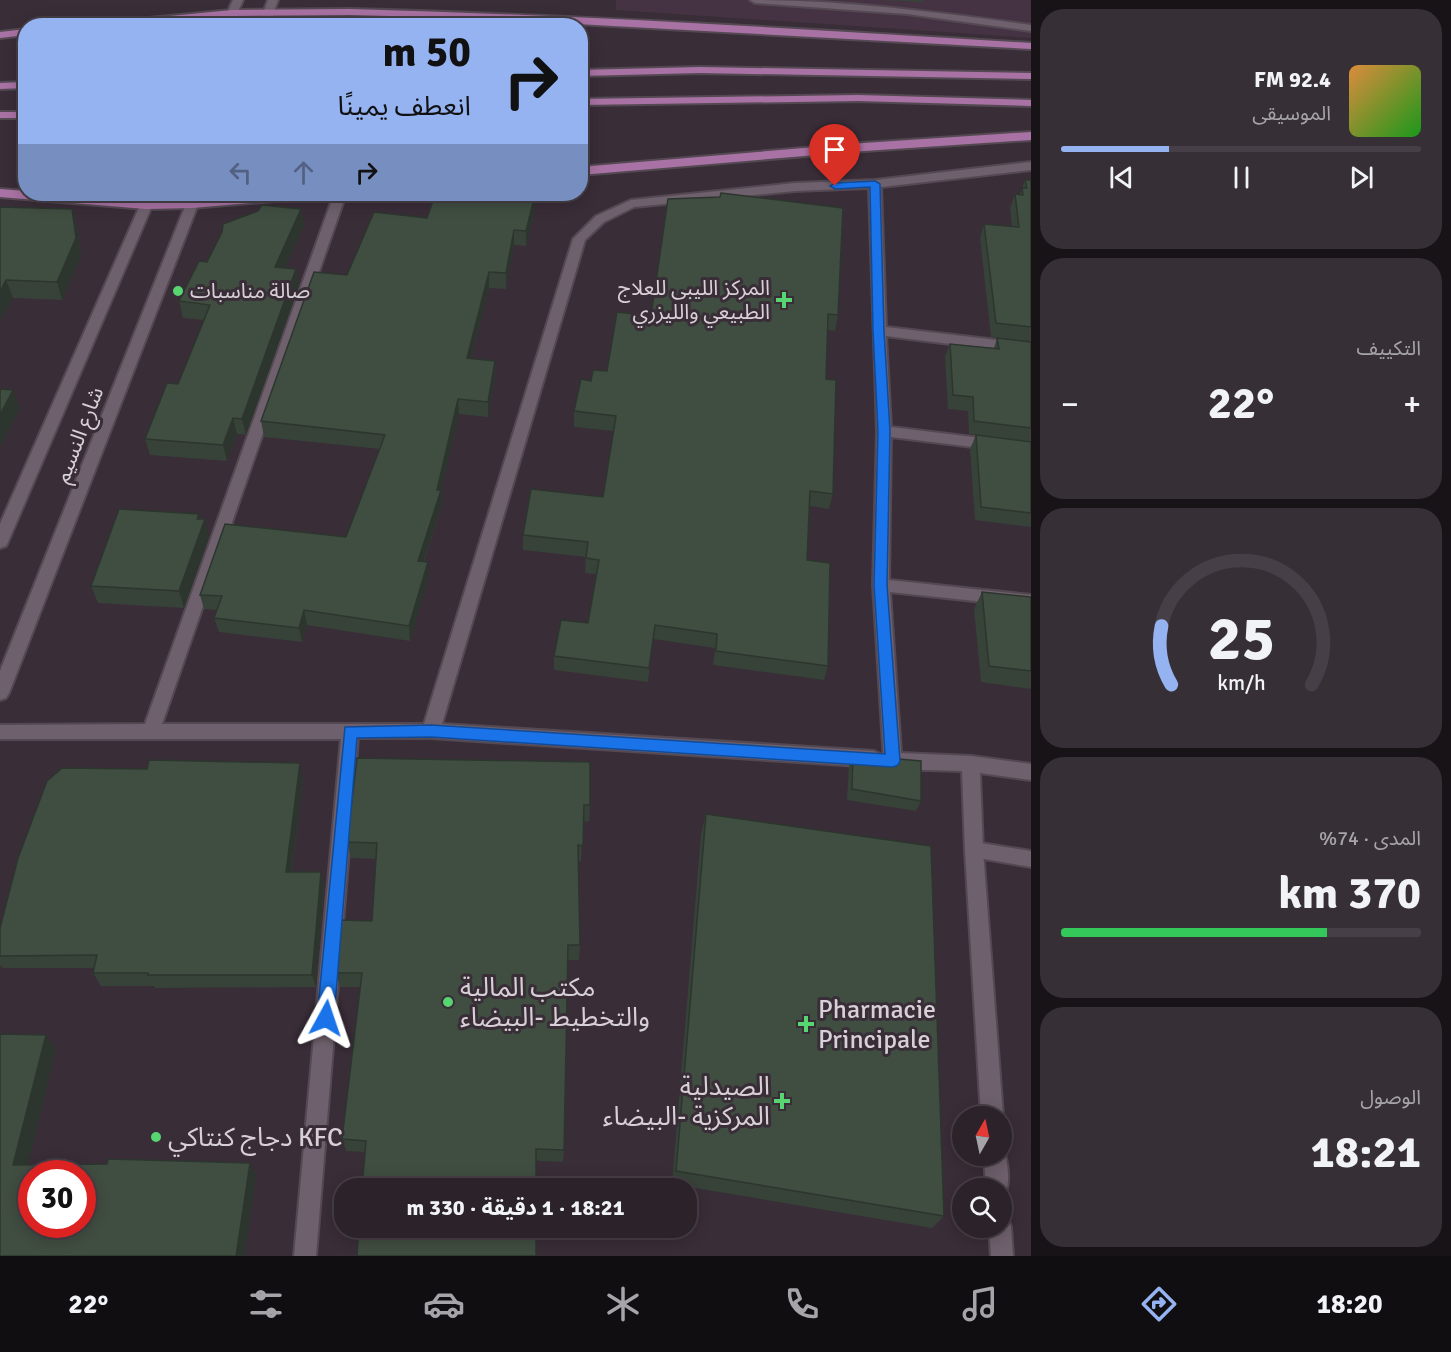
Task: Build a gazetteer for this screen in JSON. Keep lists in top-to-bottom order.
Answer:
{
  "streets": {
    "street": ["شارع النسيم"]
  },
  "places": {
    "other": ["صالة مناسبات", "مكتب المالية والتخطيط -البيضاء", "دجاج كنتاكي KFC"],
    "health": ["المركز الليبي للعلاج الطبيعي والليزري", "Pharmacie Principale", "الصيدلية المركزية -البيضاء"]
  },
  "north": "top",
  "page": {
    "turn": ["50 m", "انعطف يمينًا"],
    "song": ["92.4 FM", "الموسيقى"],
    "tile": [
      "التكييف",
      ["المدى · 74%", "370 km"],
      ["الوصول", "18:21"]
    ],
    "heat": ["−", "22°", "+"],
    "limit": "30",
    "trip": "18:21 · 1 دقيقة · 330 m",
    "tabs": ["18:20", "22°"],
    "gauge": ["25", "km/h"]
  }
}
